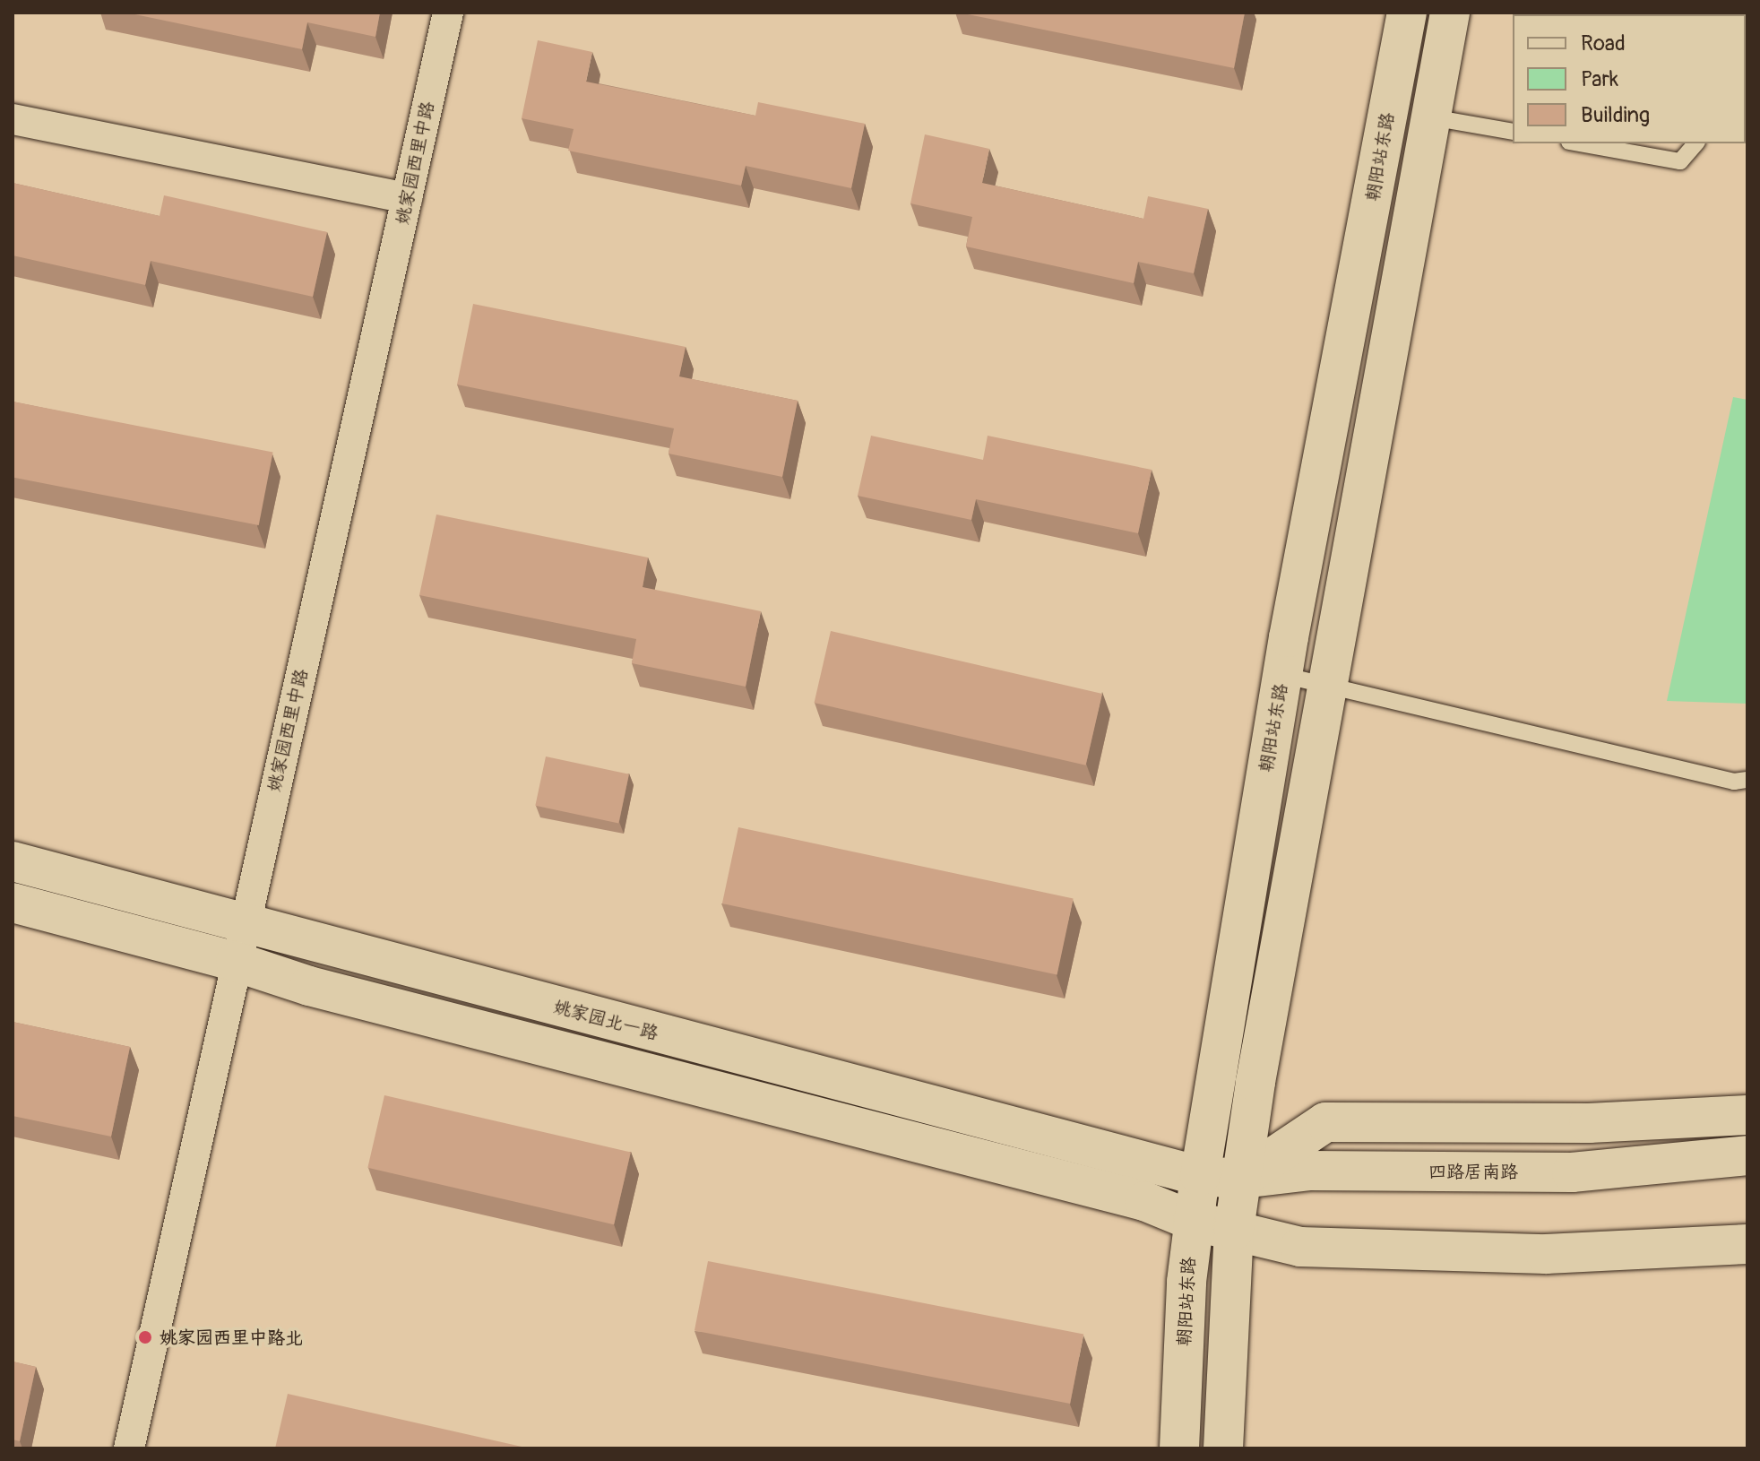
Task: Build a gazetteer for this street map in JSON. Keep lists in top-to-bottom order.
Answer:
{
  "streets": {
    "main road": ["朝阳站东路", "姚家园北一路", "四路居南路"],
    "street": ["姚家园西里中路"]
  },
  "crossings": [
    ["朝阳站东路", "姚家园北一路"],
    ["朝阳站东路", "四路居南路"],
    ["姚家园西里中路", "姚家园北一路"],
    ["姚家园北一路", "四路居南路"]
  ],
  "places": ["姚家园西里中路北"],
  "legend": ["Road", "Park", "Building"]
}
